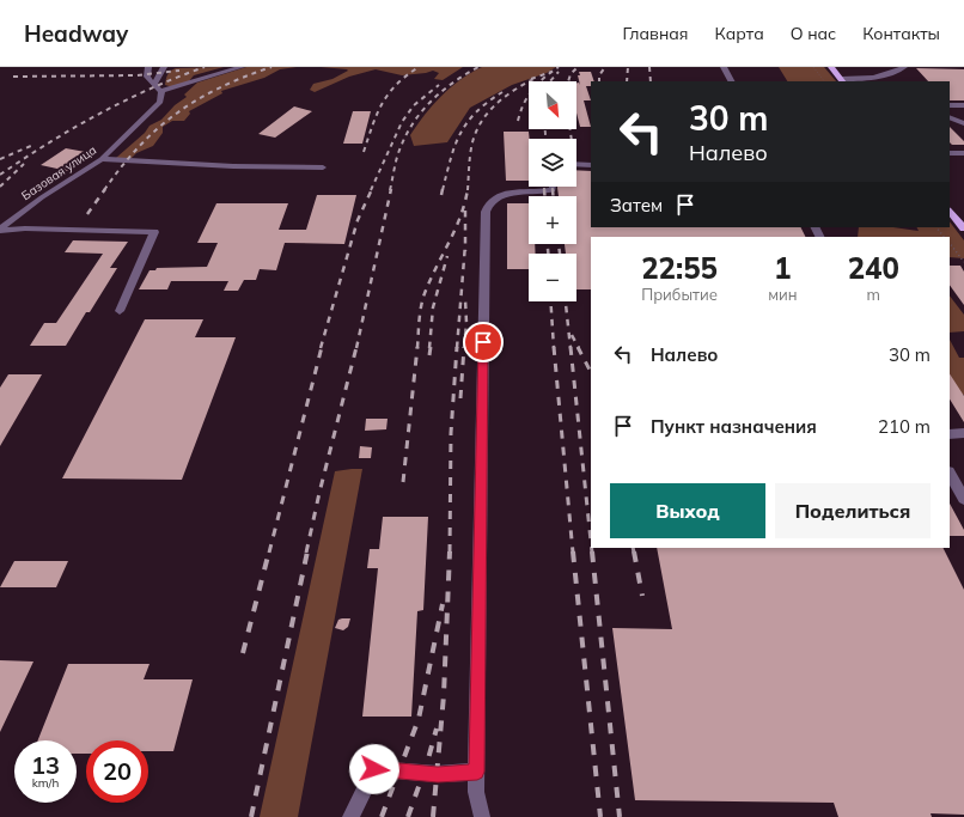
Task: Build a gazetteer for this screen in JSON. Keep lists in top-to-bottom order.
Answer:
{
  "streets": {
    "lane": ["Базовая улица"]
  },
  "north": "bottom right",
  "page": {
    "header": "Headway",
    "nav": [
      "Главная",
      "Карта",
      "О нас",
      "Контакты"
    ],
    "map_buttons": ["+", "−"],
    "turn": ["30 m", "Налево"],
    "then": "Затем",
    "eta": [
      "22:55",
      "Прибытие",
      "1",
      "мин",
      "240",
      "m"
    ],
    "list": [
      {
        "name": "Налево",
        "value": "30 m"
      },
      {
        "name": "Пункт назначения",
        "value": "210 m"
      }
    ],
    "buttons": ["Выход", "Поделиться"],
    "speed": "13 km/h",
    "limit": "20"
  }
}
